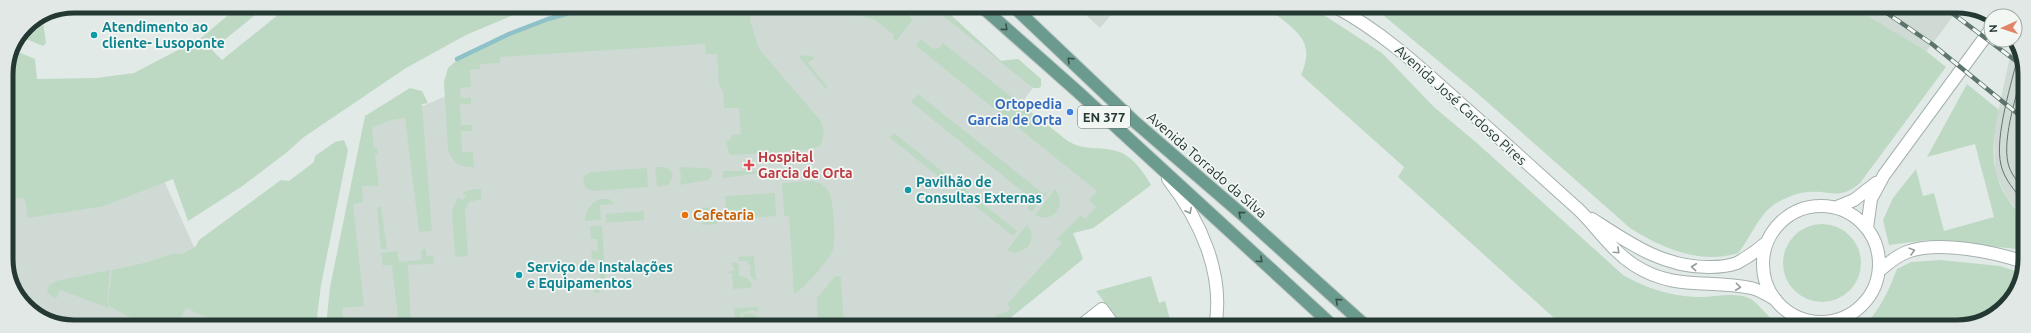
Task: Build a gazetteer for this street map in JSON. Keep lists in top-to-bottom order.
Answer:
{
  "streets": {
    "main road": ["EN 377", "Avenida Torrado da Silva"],
    "street": ["Avenida José Cardoso Pires"]
  },
  "places": {
    "other": [
      "Atendimento ao cliente- Lusoponte",
      "Ortopedia Garcia de Orta",
      "Pavilhão de Consultas Externas",
      "Cafetaria",
      "Serviço de Instalações e Equipamentos"
    ],
    "health": ["Hospital Garcia de Orta"]
  },
  "north": "left"
}
